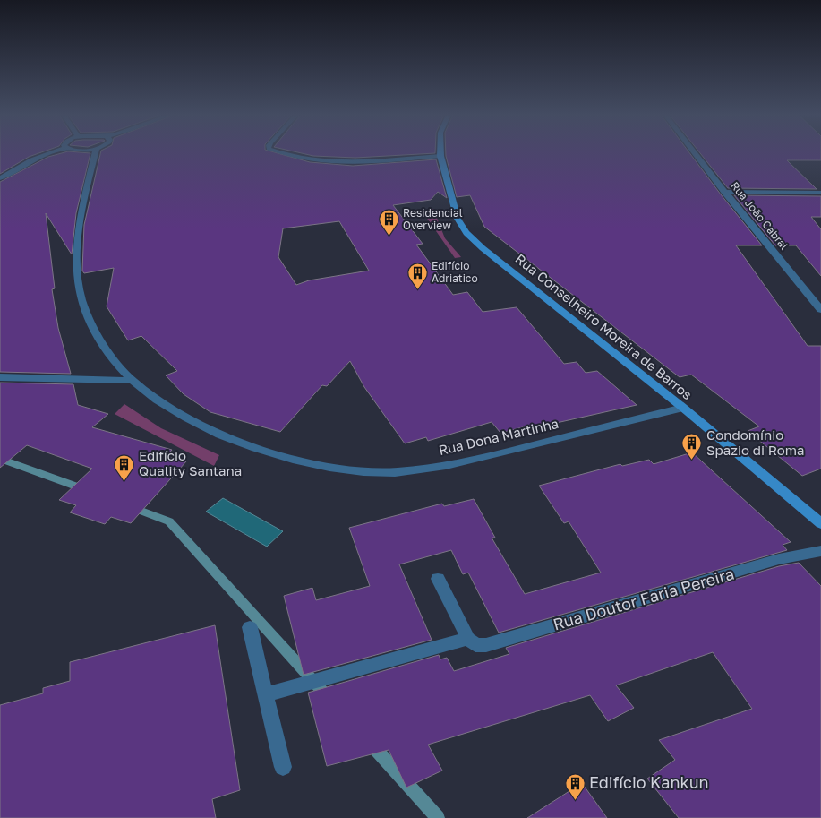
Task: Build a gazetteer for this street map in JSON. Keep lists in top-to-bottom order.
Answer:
{
  "streets": {
    "main road": ["Rua Conselheiro Moreira de Barros"],
    "street": ["Rua João Cabral", "Rua Dona Martinha", "Rua Doutor Faria Pereira"]
  },
  "crossings": [
    ["Rua Conselheiro Moreira de Barros", "Rua Dona Martinha"]
  ],
  "places": {
    "building": [
      "Residencial Overview",
      "Edifício Adriatico",
      "Condomínio Spazio di Roma",
      "Edifício Quality Santana",
      "Edifício Kankun"
    ]
  }
}
